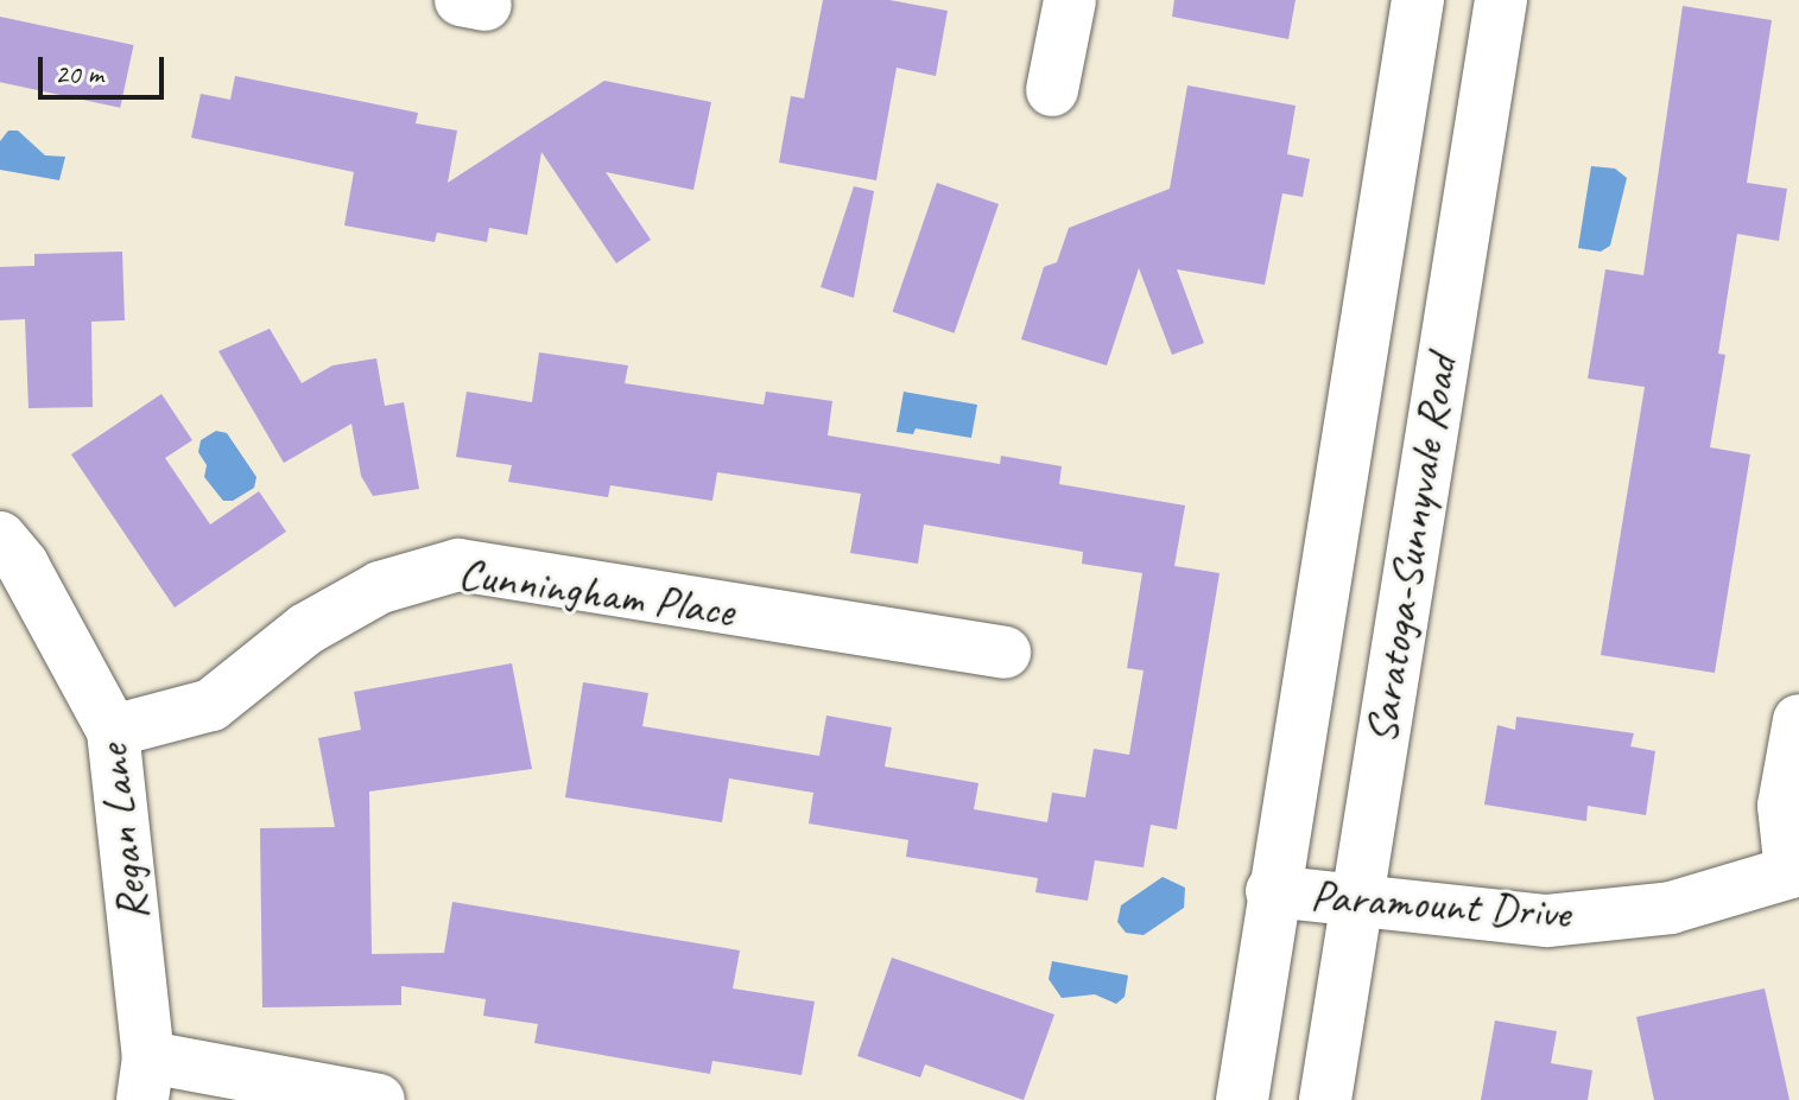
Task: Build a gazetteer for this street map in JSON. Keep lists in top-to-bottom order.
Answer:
{
  "streets": {
    "street": [
      "Saratoga-Sunnyvale Road",
      "Cunningham Place",
      "Regan Lane",
      "Paramount Drive"
    ]
  },
  "crossings": [
    ["Saratoga-Sunnyvale Road", "Paramount Drive"],
    ["Cunningham Place", "Regan Lane"]
  ],
  "scale_bar": "20 m"
}
